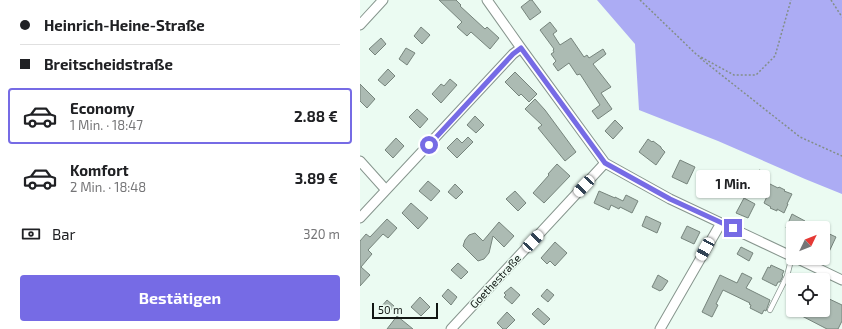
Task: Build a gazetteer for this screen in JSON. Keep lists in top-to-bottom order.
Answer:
{
  "streets": {
    "street": ["Goethestraße"]
  },
  "scale_bar": "50 m",
  "north": "top right",
  "page": {
    "banner": ["Heinrich-Heine-Straße", "Breitscheidstraße"],
    "list": [
      {
        "name": "Economy",
        "note": "1 Min. · 18:47",
        "value": "2.88 €"
      },
      {
        "name": "Komfort",
        "note": "2 Min. · 18:48",
        "value": "3.89 €"
      }
    ],
    "bubble": "1 Min.",
    "pay": ["Bar", "320 m"],
    "buttons": "Bestätigen",
    "scale": "50 m"
  }
}
